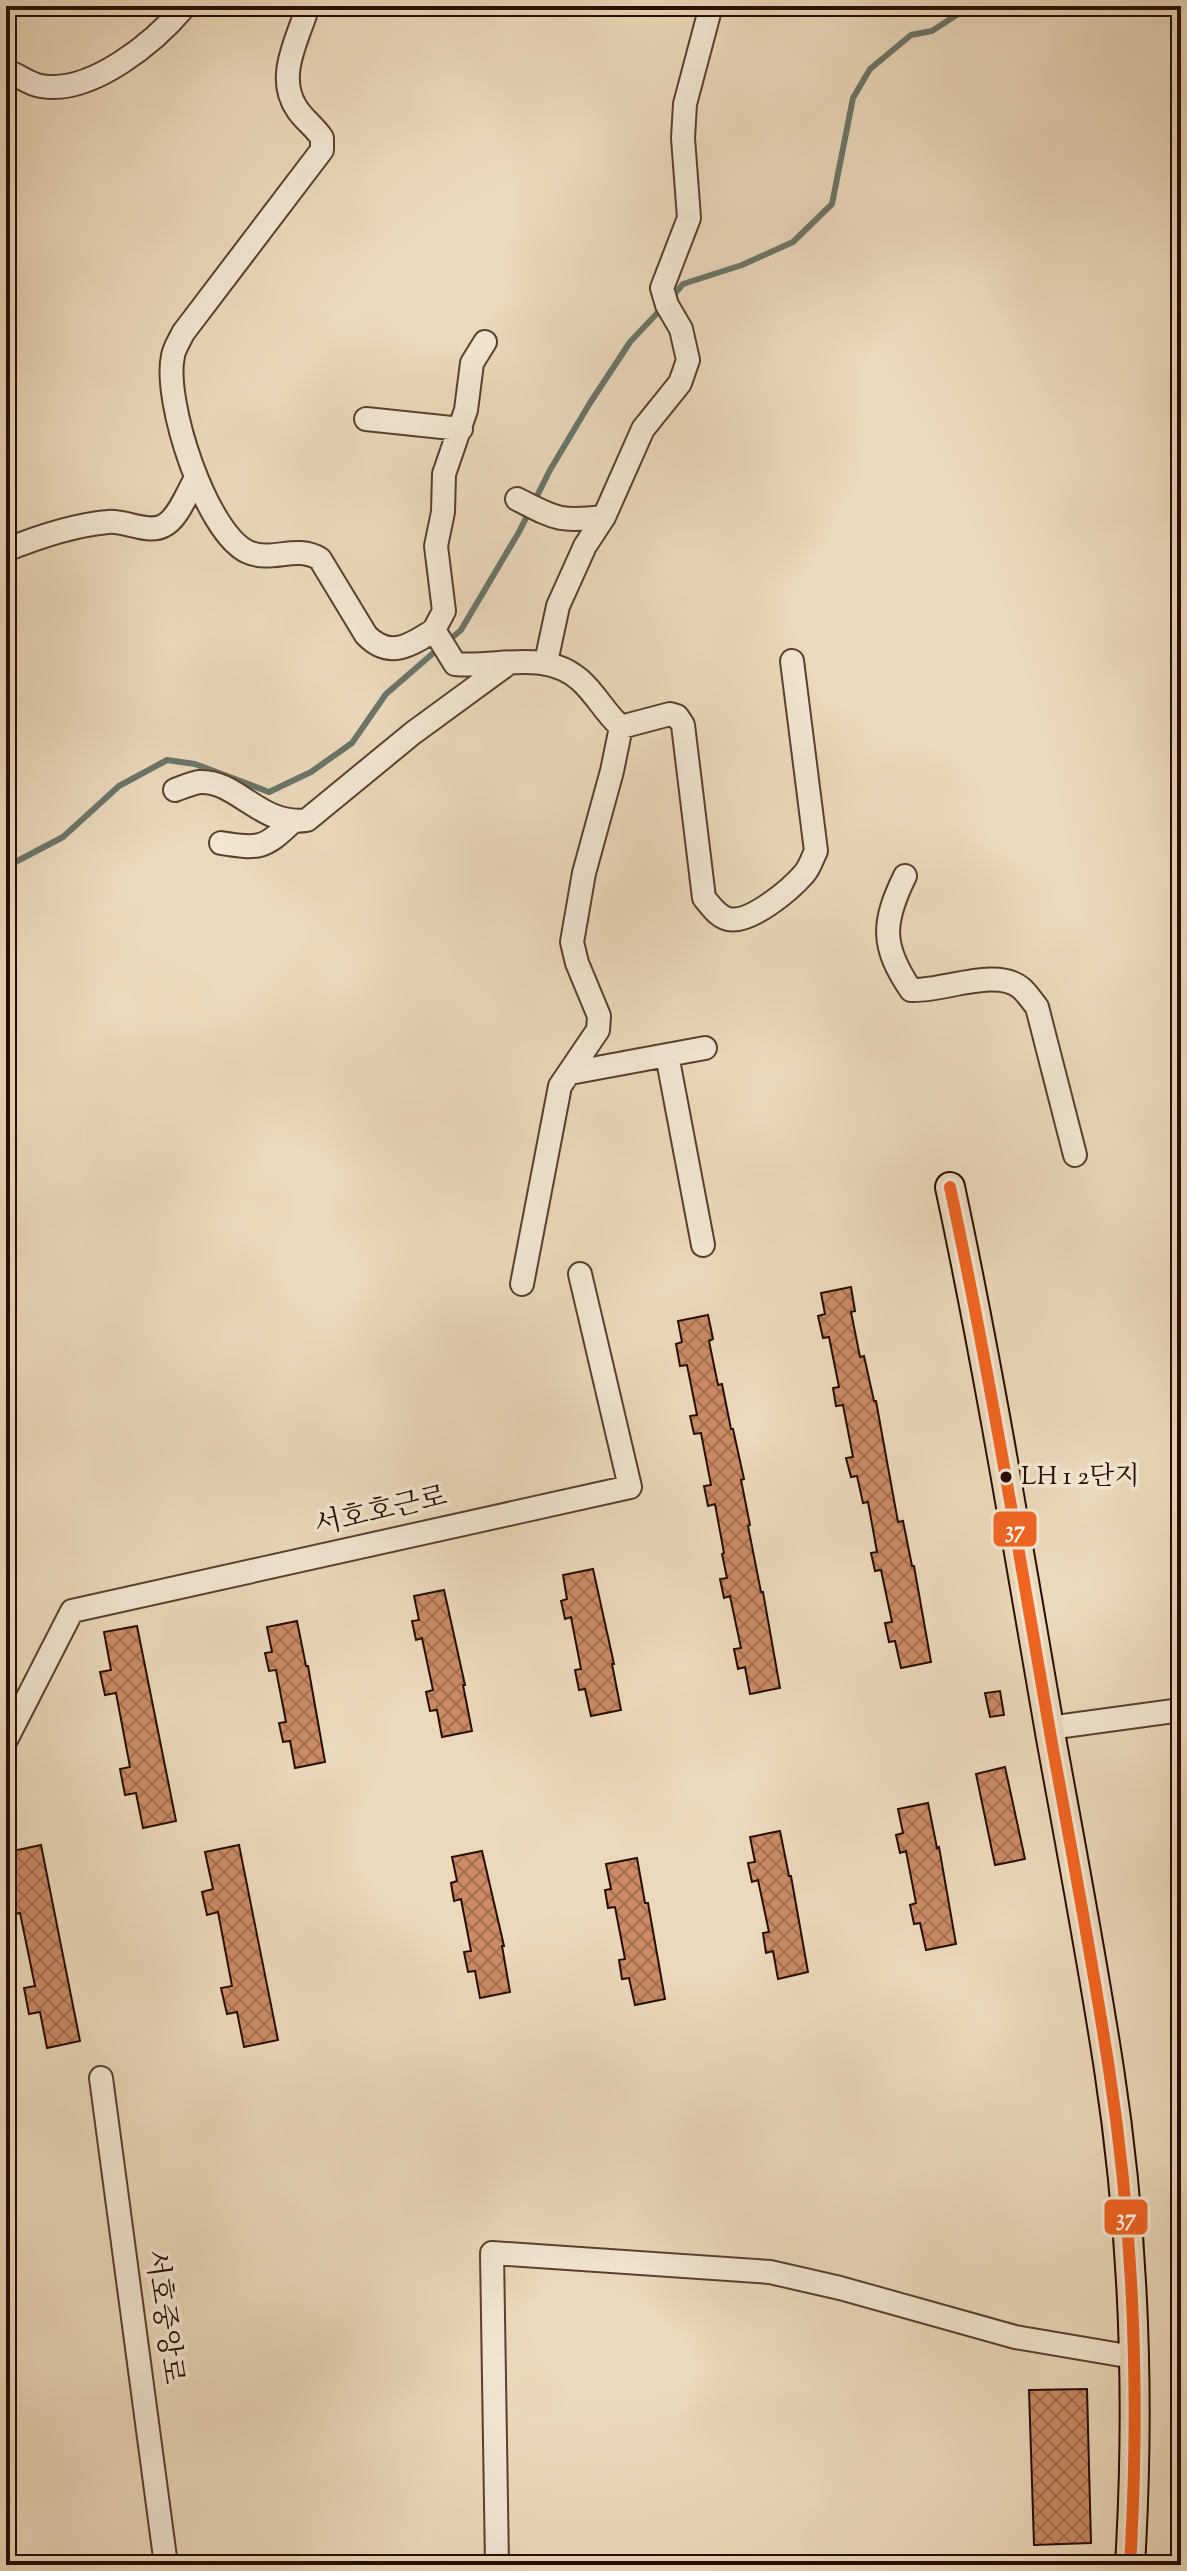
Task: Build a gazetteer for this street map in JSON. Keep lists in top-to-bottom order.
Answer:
{
  "streets": {
    "street": ["서호호근로", "서호중앙로"]
  },
  "places": ["LH 1 2단지"],
  "lines": ["transit line 37"]
}
